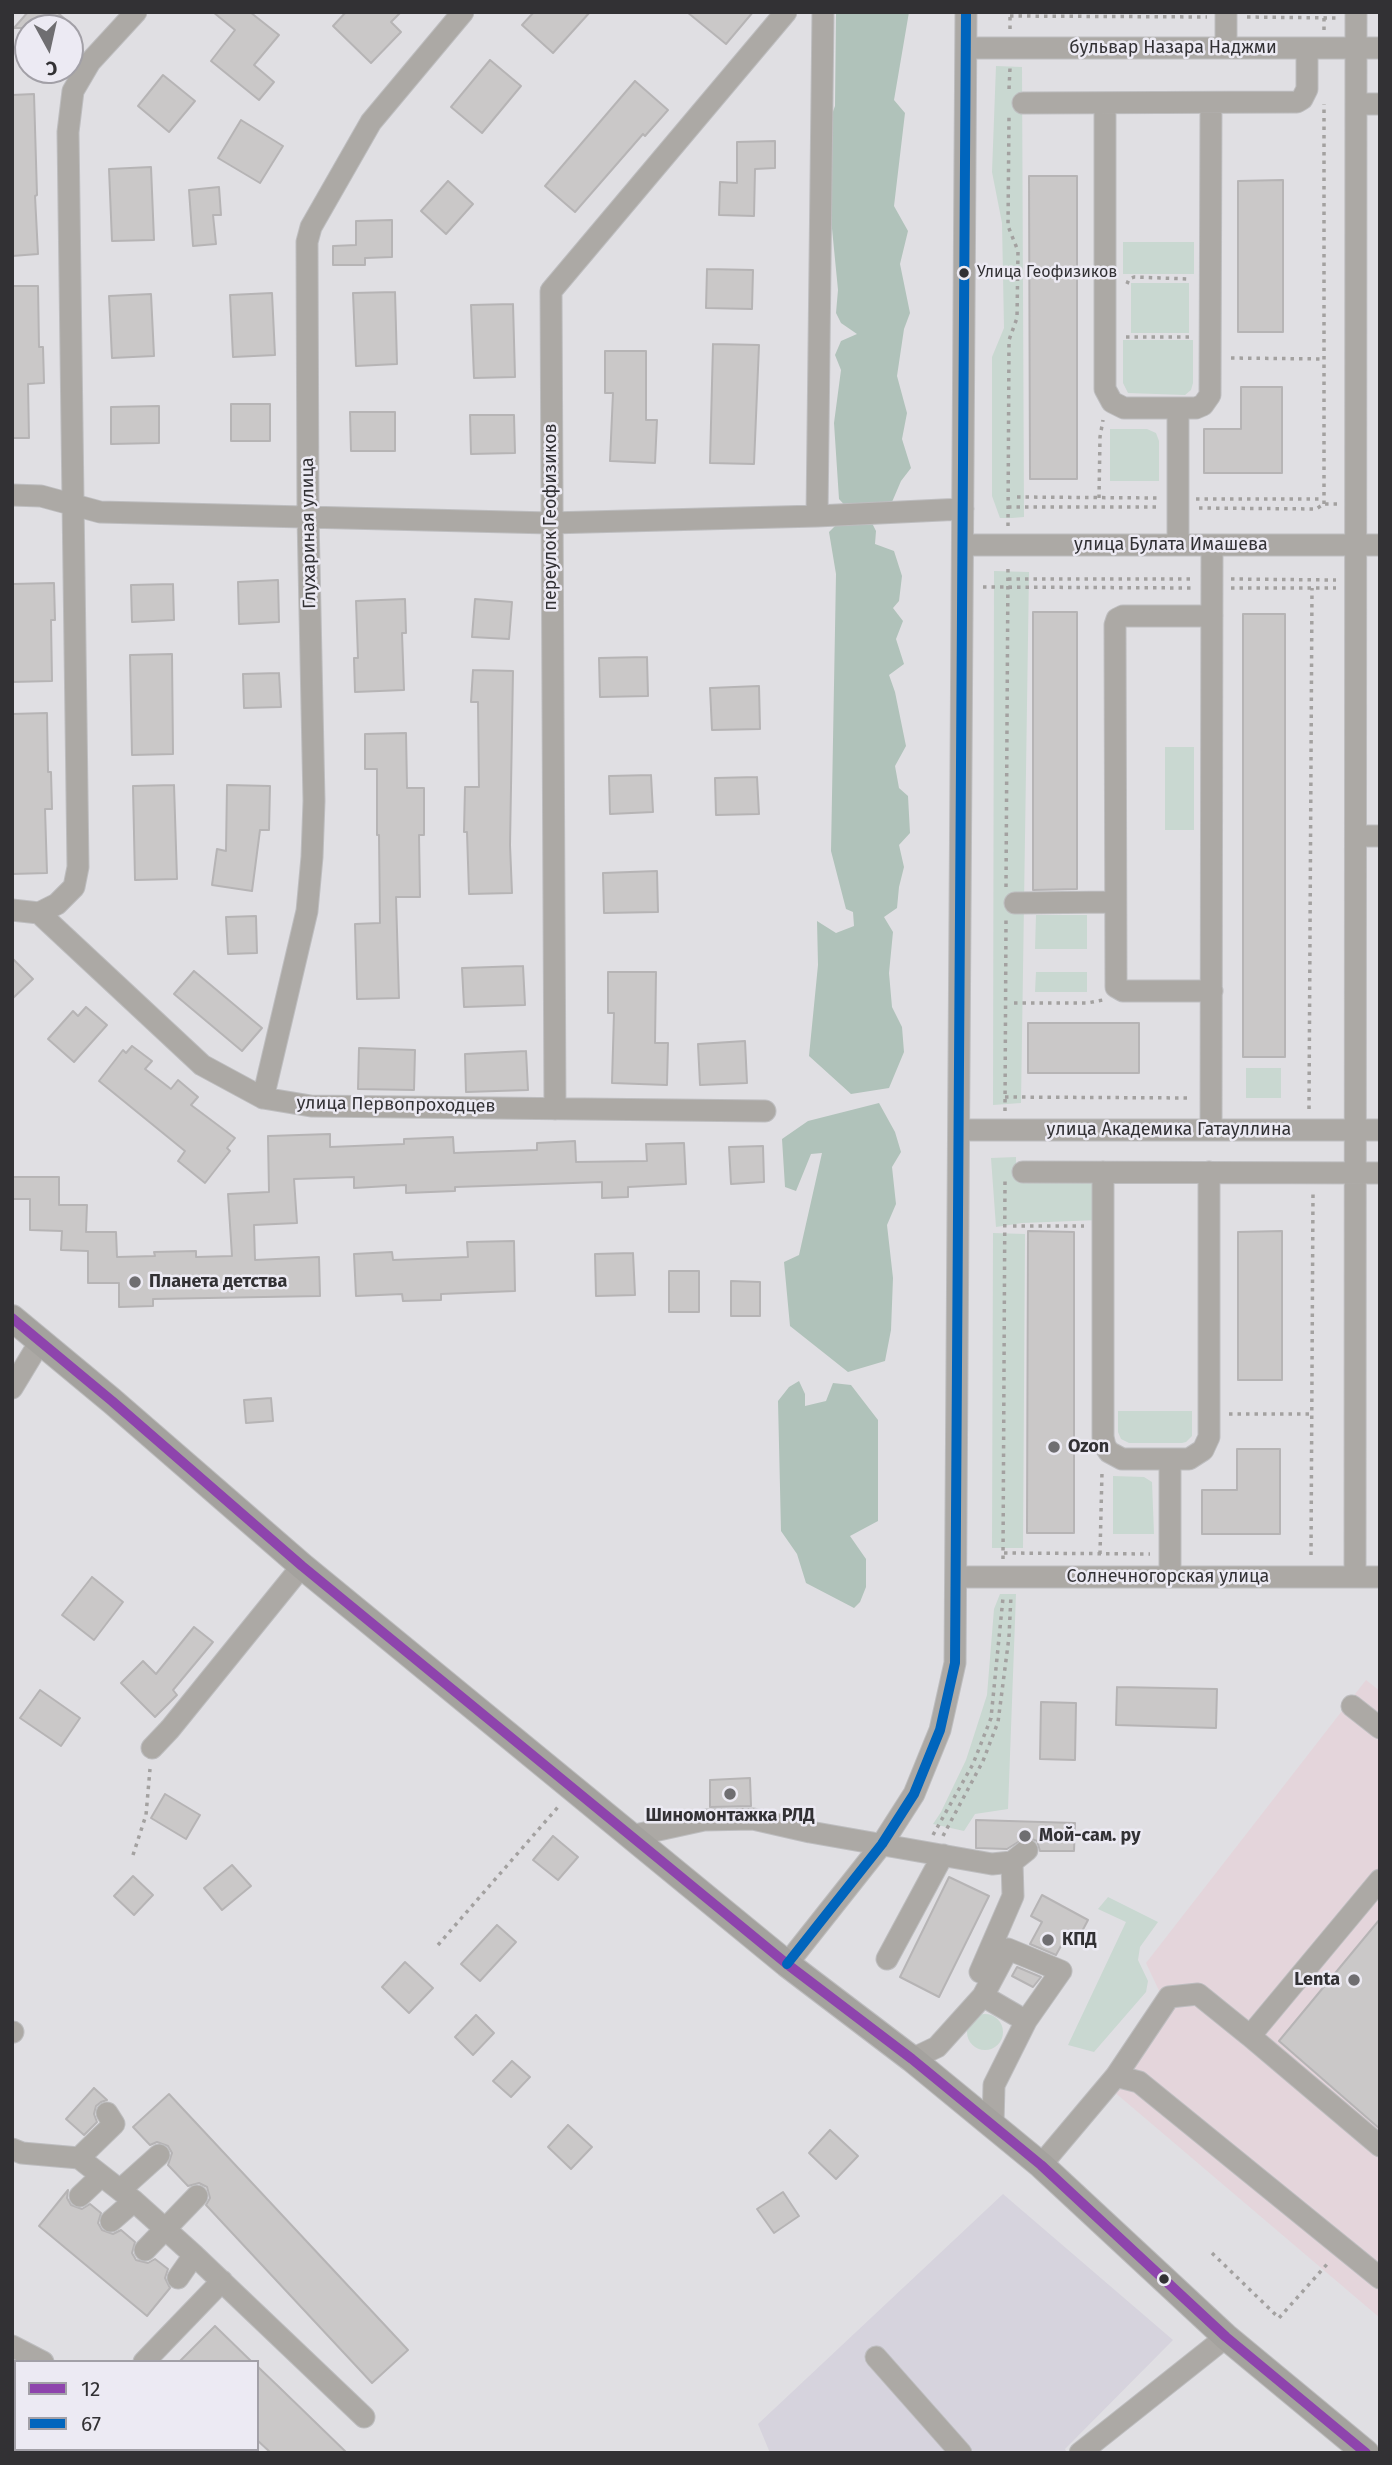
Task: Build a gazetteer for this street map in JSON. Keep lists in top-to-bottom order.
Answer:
{
  "streets": {
    "street": [
      "бульвар Назара Наджми",
      "переулок Геофизиков",
      "Глухариная улица",
      "улица Булата Имашева",
      "улица Первопроходцев",
      "улица Академика Гатауллина",
      "Солнечногорская улица"
    ]
  },
  "crossings": [
    ["переулок Геофизиков", "улица Первопроходцев"],
    ["Глухариная улица", "улица Первопроходцев"]
  ],
  "places": [
    "Улица Геофизиков",
    "Планета детства",
    "Ozon",
    "Шиномонтажка РЛД",
    "Мой-сам. ру",
    "КПД",
    "Lenta"
  ],
  "lines": ["transit line 67", "transit line 12"],
  "legend": ["12", "67"],
  "north": "bottom"
}
